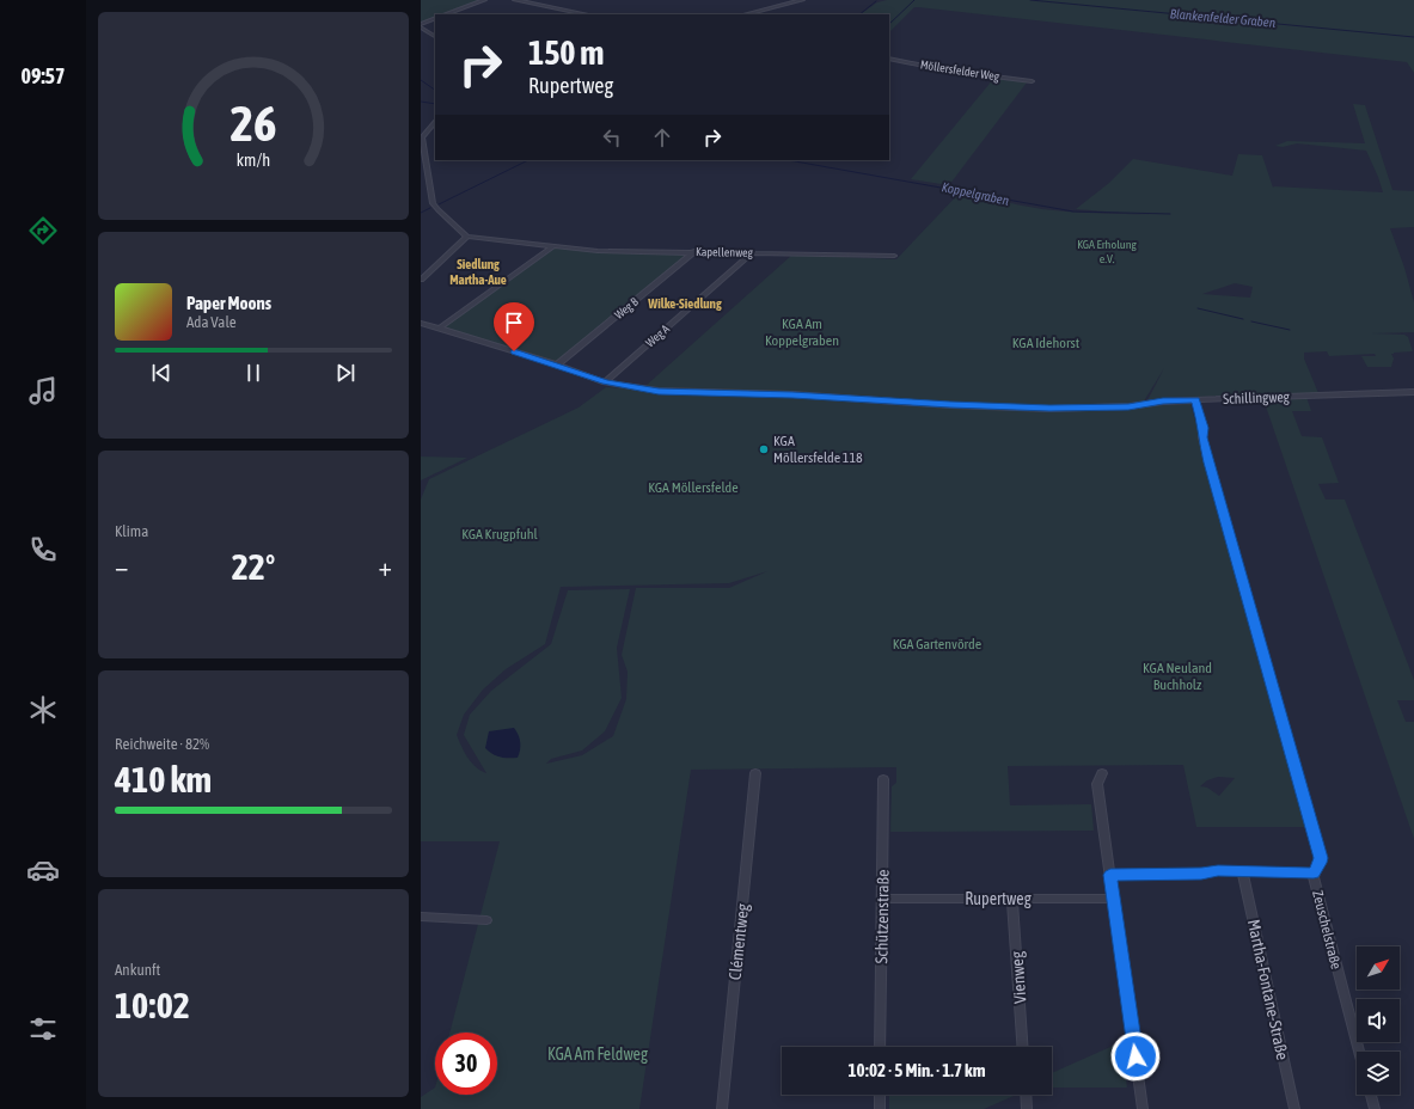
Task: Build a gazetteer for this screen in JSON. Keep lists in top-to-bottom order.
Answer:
{
  "streets": {
    "street": [
      "Möllersfelder Weg",
      "Kapellenweg",
      "Weg B",
      "Weg A",
      "Schillingweg",
      "Rupertweg",
      "Schützenstraße",
      "Zeuschelstraße",
      "Clémentweg",
      "Vienweg",
      "Martha-Fontane-Straße"
    ]
  },
  "crossings": [
    ["Kapellenweg", "Weg B"],
    ["Kapellenweg", "Weg A"],
    ["Weg B", "Schillingweg"],
    ["Weg A", "Schillingweg"],
    ["Schillingweg", "Zeuschelstraße"],
    ["Rupertweg", "Schützenstraße"],
    ["Rupertweg", "Vienweg"]
  ],
  "districts": ["Siedlung Martha-Aue", "Wilke-Siedlung"],
  "water": ["Blankenfelder Graben", "Koppelgraben"],
  "parks": [
    "KGA Erholung e.V.",
    "KGA Am Koppelgraben",
    "KGA Idehorst",
    "KGA Möllersfelde",
    "KGA Krugpfuhl",
    "KGA Gartenvörde",
    "KGA Neuland Buchholz",
    "KGA Am Feldweg"
  ],
  "places": ["KGA Möllersfelde 118"],
  "north": "top right",
  "page": {
    "tabs": "09:57",
    "turn": ["150 m", "Rupertweg"],
    "song": ["Paper Moons", "Ada Vale"],
    "tile": [
      "Klima",
      ["Reichweite · 82%", "410 km"],
      ["Ankunft", "10:02"]
    ],
    "heat": ["−", "22°", "+"],
    "limit": "30",
    "trip": "10:02 · 5 Min. · 1.7 km",
    "gauge": ["26", "km/h"]
  }
}
